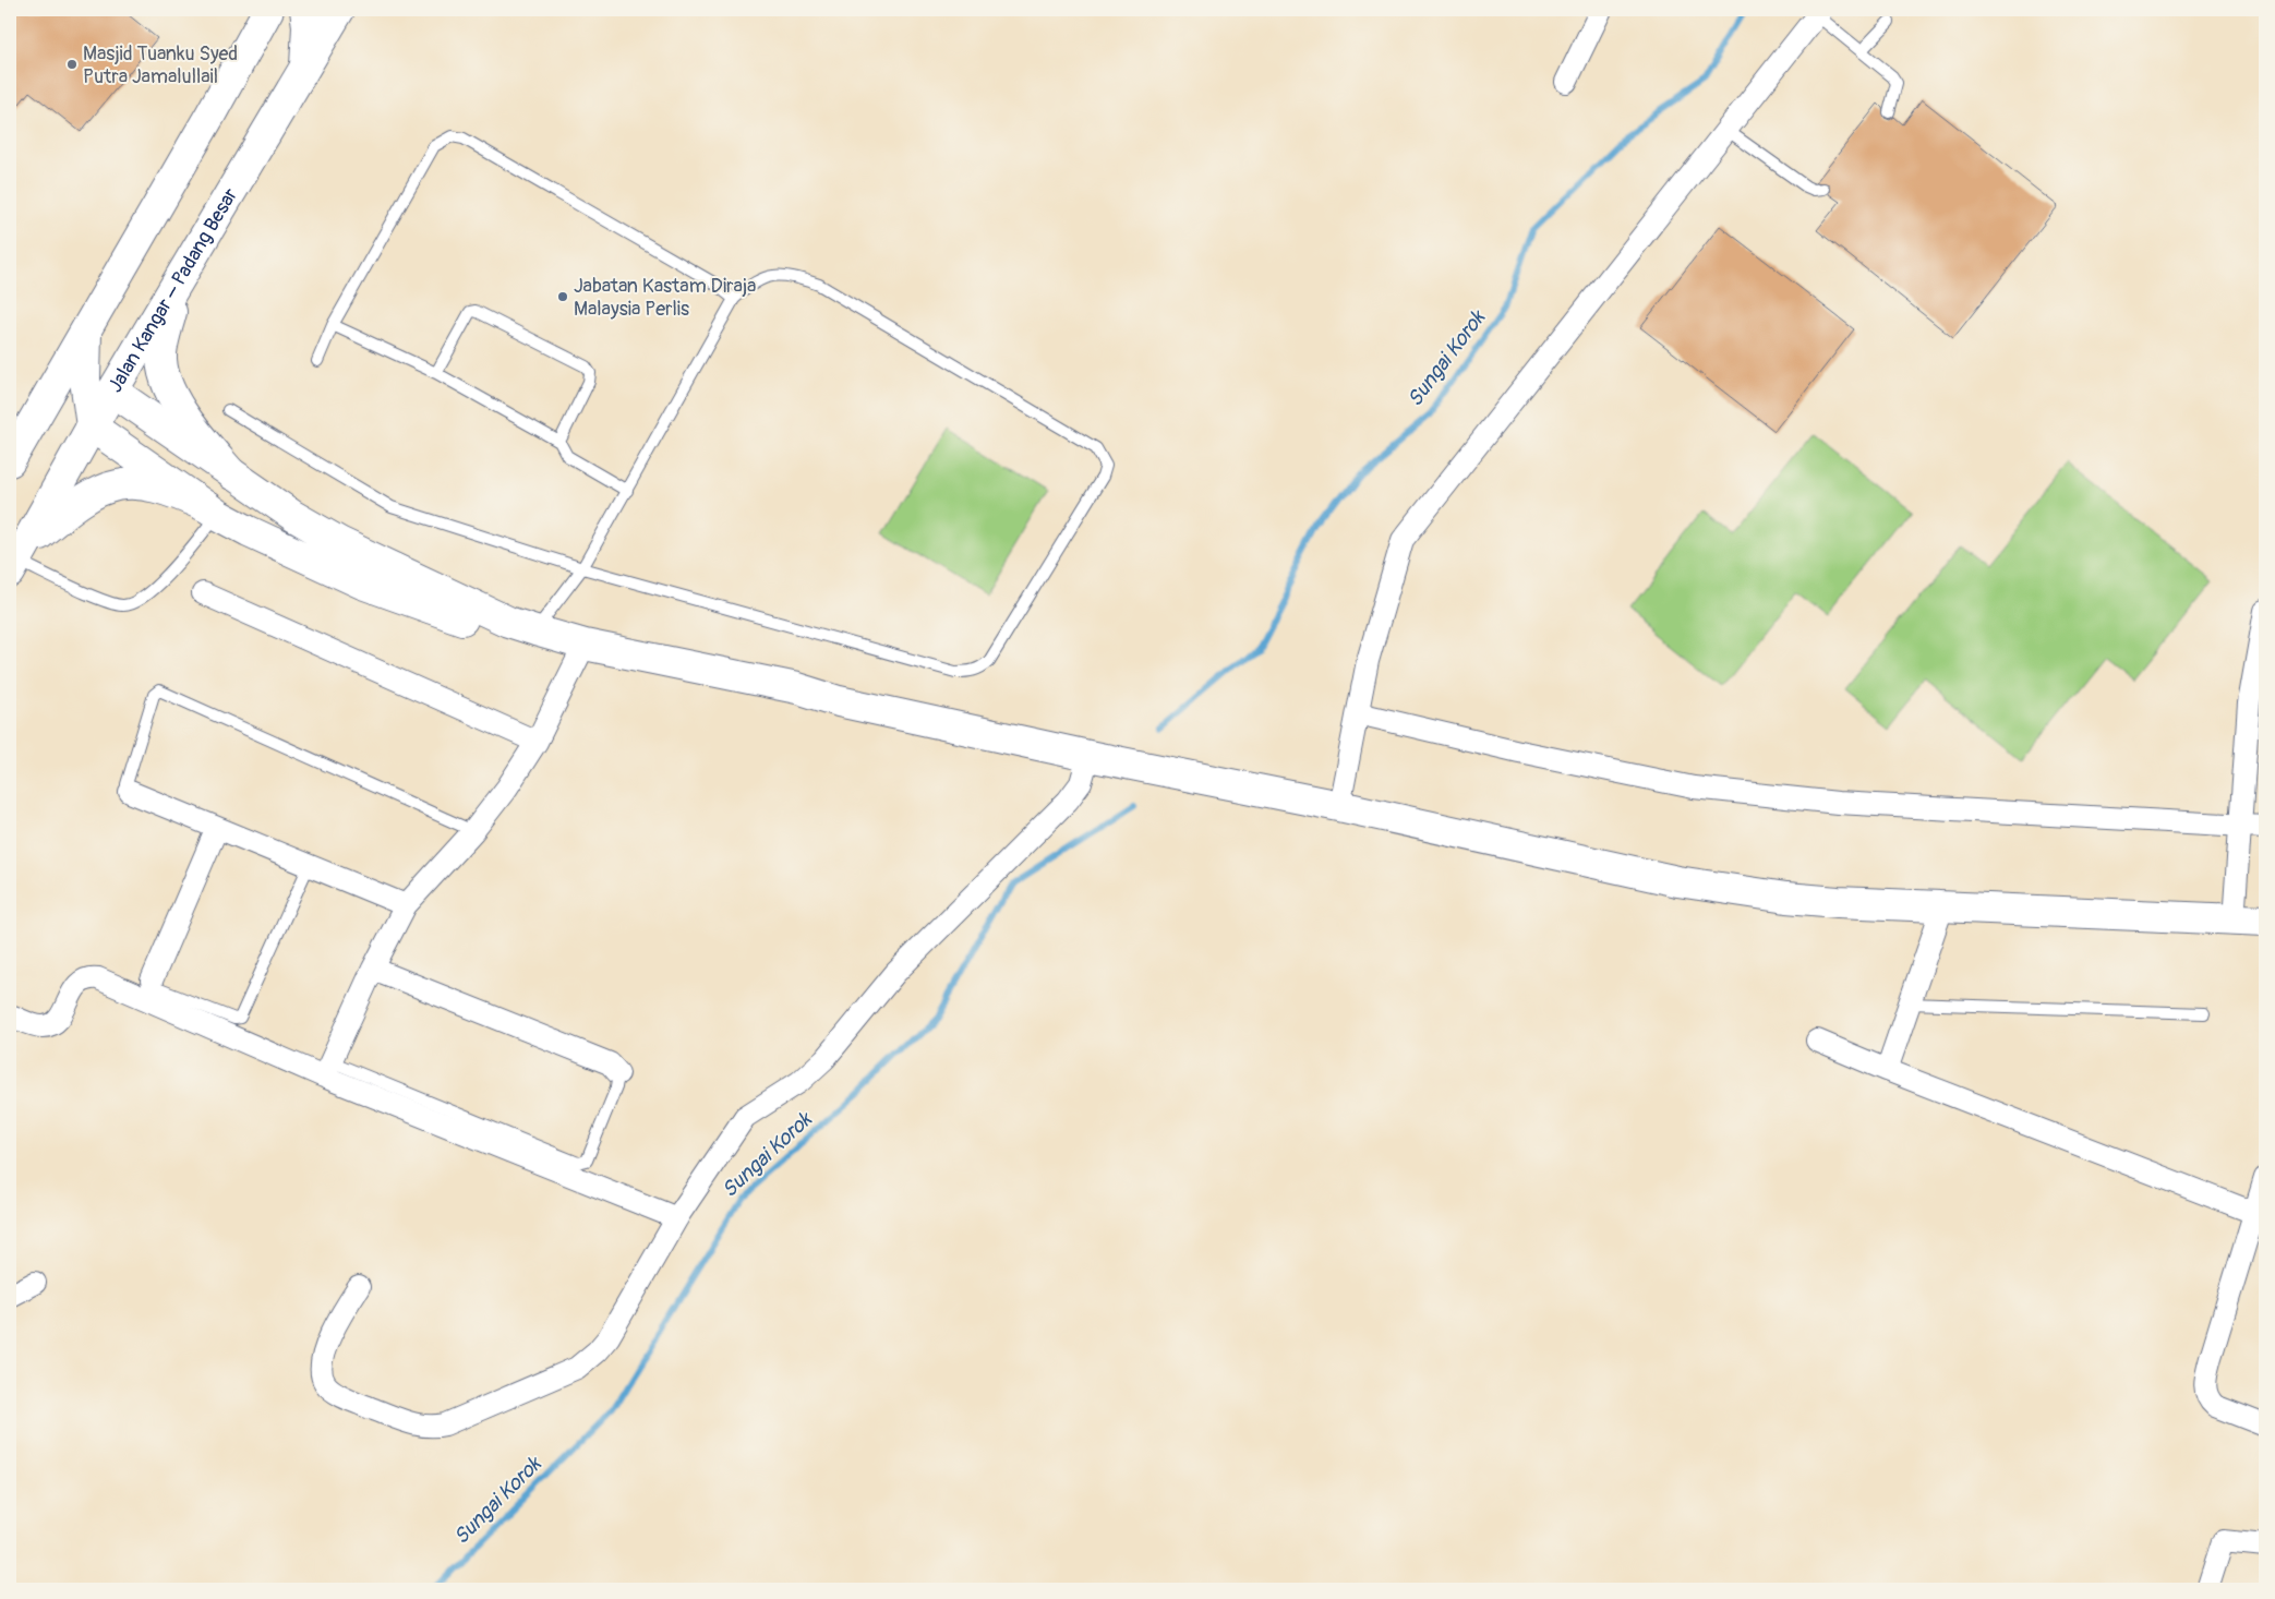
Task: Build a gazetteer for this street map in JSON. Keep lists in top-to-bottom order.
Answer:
{
  "streets": {
    "main road": ["Jalan Kangar – Padang Besar"]
  },
  "water": ["Sungai Korok"],
  "places": ["Masjid Tuanku Syed Putra Jamalullail", "Jabatan Kastam Diraja Malaysia Perlis"]
}
